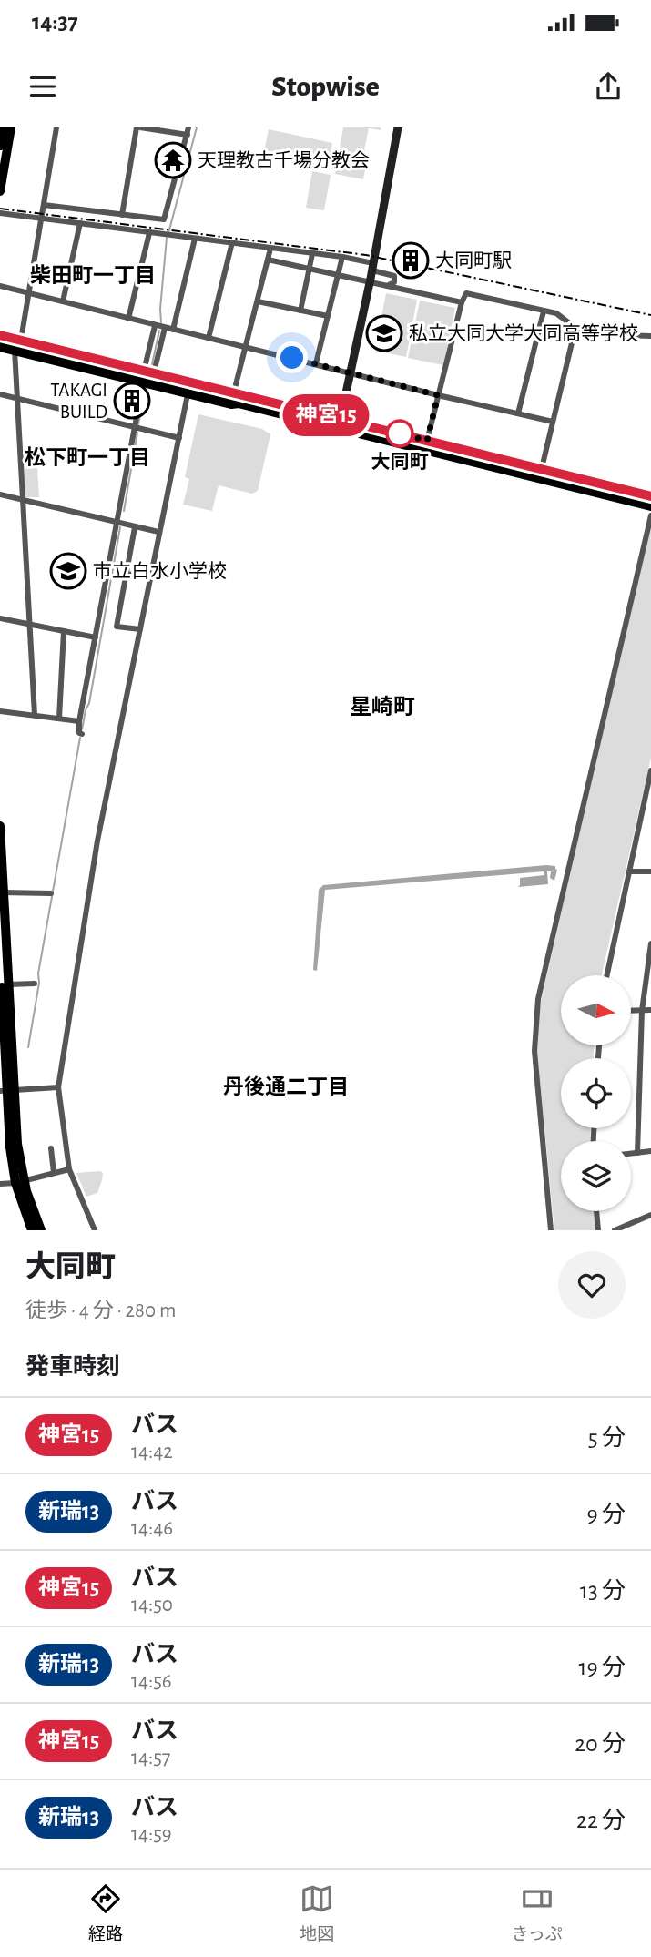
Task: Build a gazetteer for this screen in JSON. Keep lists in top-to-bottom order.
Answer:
{
  "districts": [
    "柴田町一丁目",
    "松下町一丁目",
    "星崎町",
    "丹後通二丁目"
  ],
  "places": {
    "temple": ["天理教古千場分教会"],
    "building": ["大同町駅", "TAKAGI BUILD"],
    "school or university": ["私立大同大学大同高等学校", "市立白水小学校"],
    "other": ["大同町"]
  },
  "lines": ["bus line 神宮15"],
  "north": "right",
  "page": {
    "status": "14:37",
    "header": "Stopwise",
    "on_map": "神宮15",
    "heading": [
      ["大同町", "徒歩 · 4 分 · 280 m"],
      "発車時刻"
    ],
    "list": [
      {
        "mark": "神宮15",
        "name": "バス",
        "note": "14:42",
        "value": "5 分"
      },
      {
        "mark": "新瑞13",
        "name": "バス",
        "note": "14:46",
        "value": "9 分"
      },
      {
        "mark": "神宮15",
        "name": "バス",
        "note": "14:50",
        "value": "13 分"
      },
      {
        "mark": "新瑞13",
        "name": "バス",
        "note": "14:56",
        "value": "19 分"
      },
      {
        "mark": "神宮15",
        "name": "バス",
        "note": "14:57",
        "value": "20 分"
      },
      {
        "mark": "新瑞13",
        "name": "バス",
        "note": "14:59",
        "value": "22 分"
      }
    ],
    "tabs": ["経路", "地図", "きっぷ"]
  }
}
